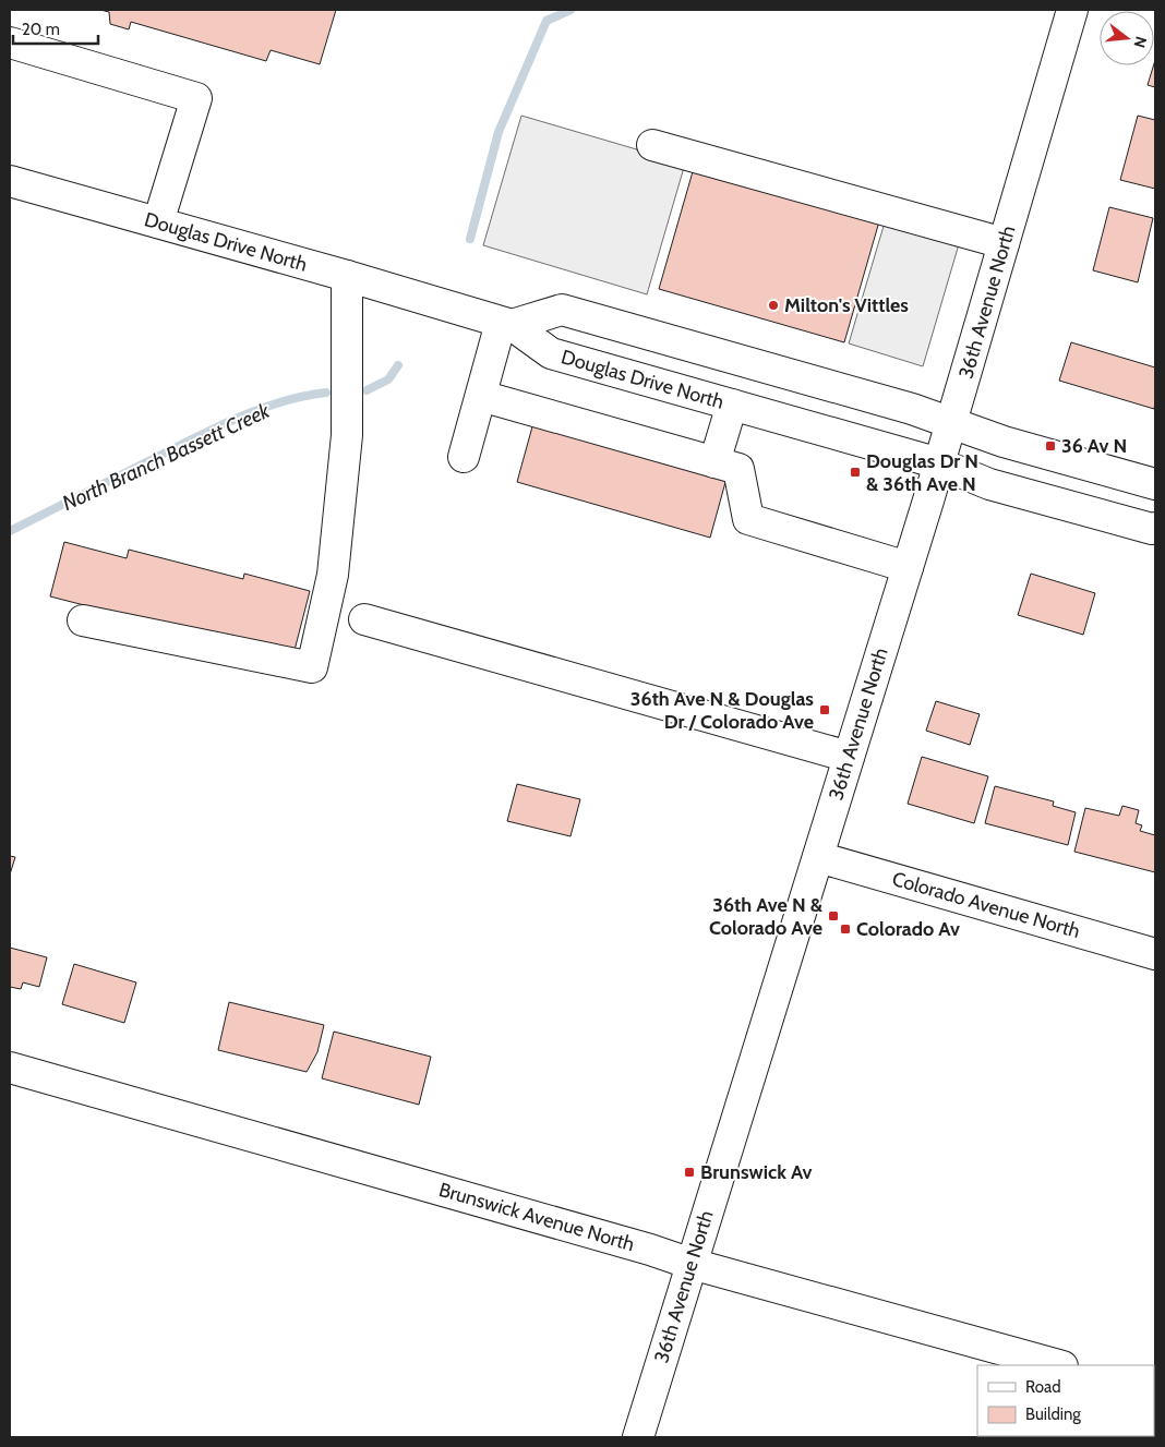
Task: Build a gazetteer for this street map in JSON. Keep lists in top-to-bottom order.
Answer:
{
  "streets": {
    "street": [
      "Douglas Drive North",
      "36th Avenue North",
      "Colorado Avenue North",
      "Brunswick Avenue North"
    ]
  },
  "crossings": [
    ["Douglas Drive North", "36th Avenue North"],
    ["36th Avenue North", "Colorado Avenue North"],
    ["36th Avenue North", "Brunswick Avenue North"]
  ],
  "water": ["North Branch Bassett Creek"],
  "places": {
    "other": ["Milton's Vittles"],
    "transit": [
      "36 Av N",
      "Douglas Dr N & 36th Ave N",
      "36th Ave N & Douglas Dr / Colorado Ave",
      "36th Ave N & Colorado Ave",
      "Colorado Av",
      "Brunswick Av"
    ]
  },
  "legend": ["Road", "Building"],
  "scale_bar": "20 m",
  "north": "right"
}
